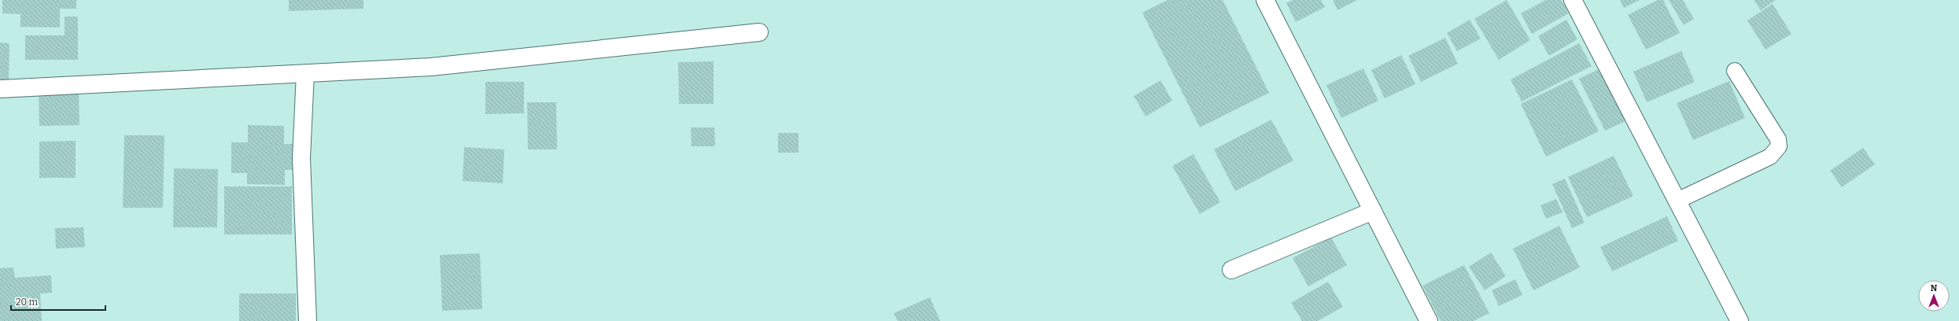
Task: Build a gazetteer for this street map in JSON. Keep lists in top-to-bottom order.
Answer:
{
  "scale_bar": "20 m",
  "north": "top"
}
